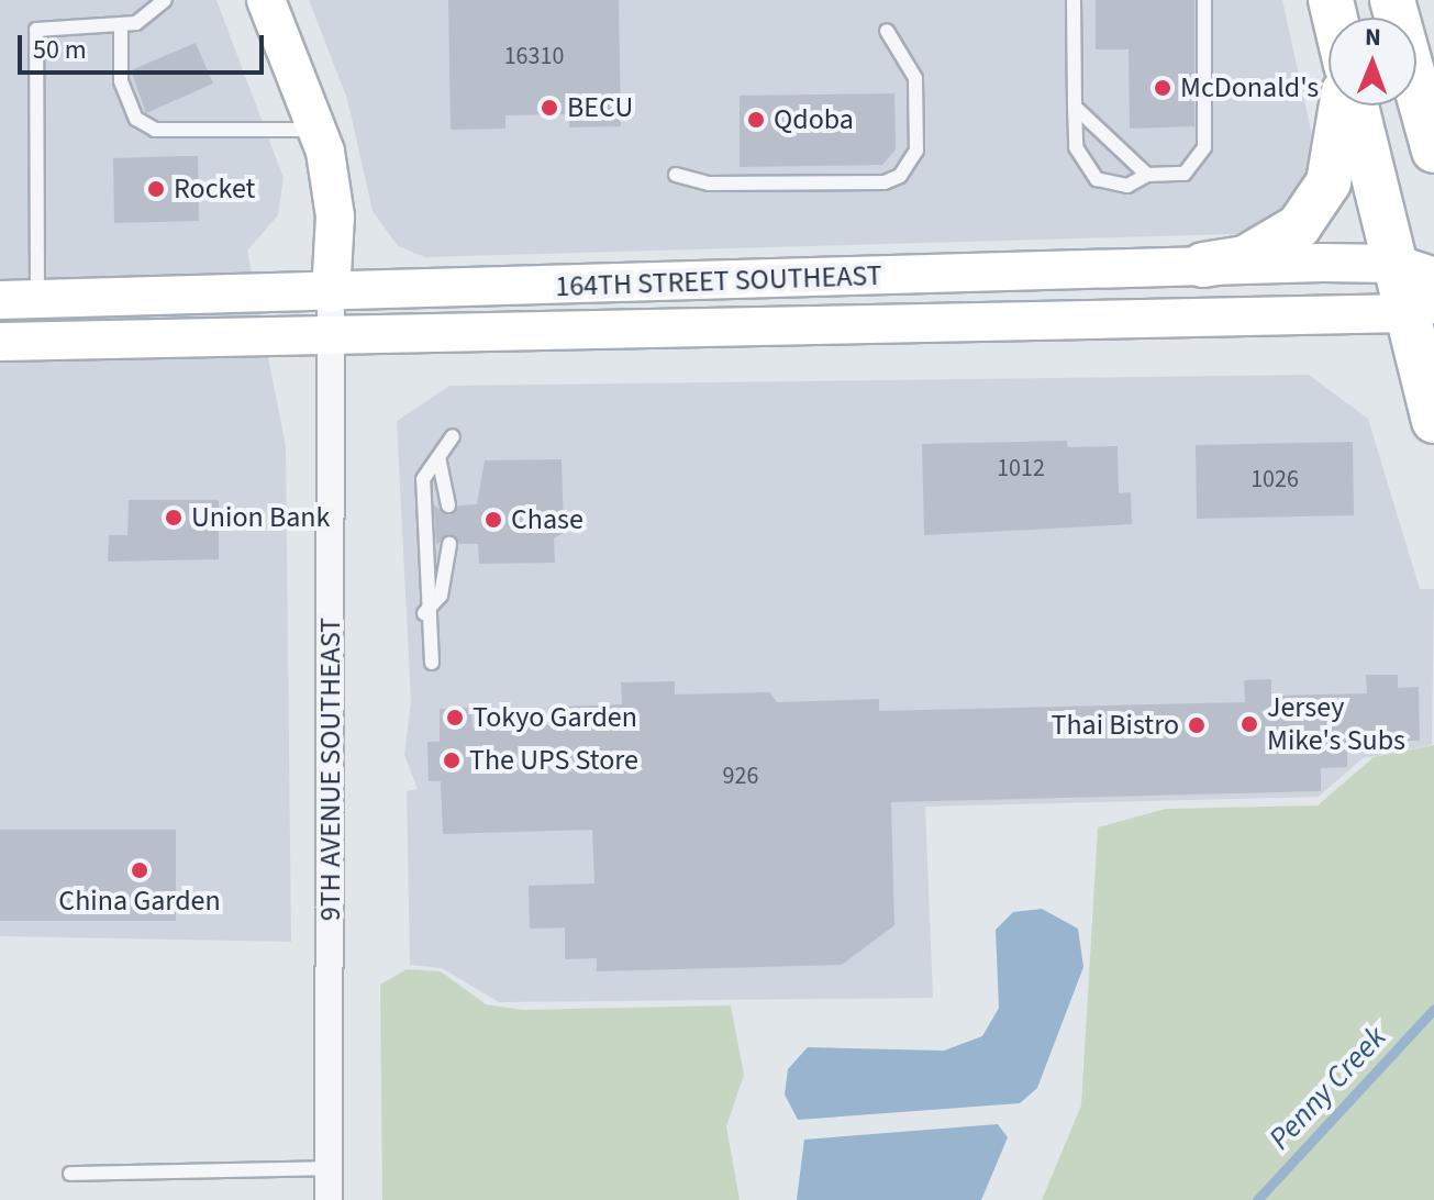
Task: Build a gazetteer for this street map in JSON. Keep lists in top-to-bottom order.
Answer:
{
  "streets": {
    "main road": ["164TH STREET SOUTHEAST"],
    "street": ["9TH AVENUE SOUTHEAST"]
  },
  "crossings": [
    ["164TH STREET SOUTHEAST", "9TH AVENUE SOUTHEAST"]
  ],
  "water": ["Penny Creek"],
  "places": [
    "McDonald's",
    "BECU",
    "Qdoba",
    "Rocket",
    "Union Bank",
    "Chase",
    "Tokyo Garden",
    "Jersey Mike's Subs",
    "Thai Bistro",
    "The UPS Store",
    "China Garden"
  ],
  "house_numbers": [
    "16310",
    "1012",
    "1026",
    "926"
  ],
  "scale_bar": "50 m",
  "north": "top"
}
